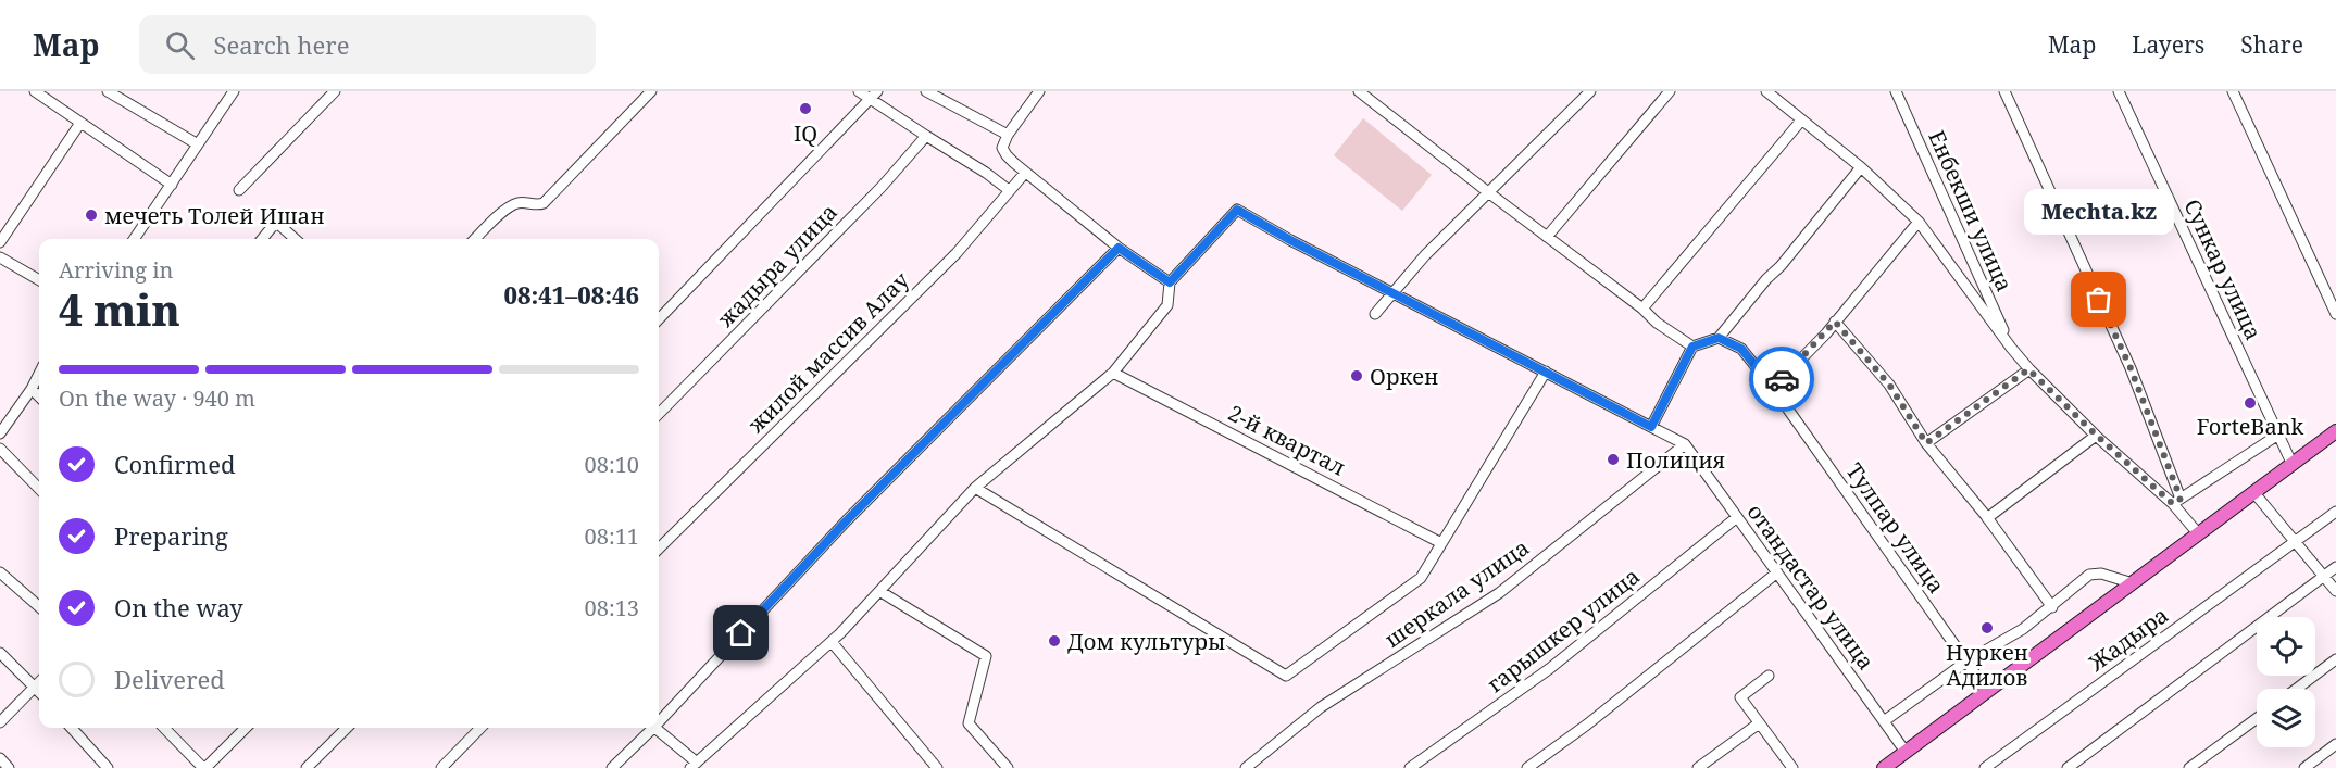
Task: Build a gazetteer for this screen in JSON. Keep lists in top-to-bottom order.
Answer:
{
  "streets": {
    "street": [
      "Енбекши улица",
      "жадыра улица",
      "Сункар улица",
      "жилой массив Алау",
      "2-й квартал",
      "Тулпар улица",
      "отандастар улица",
      "шеркала улица",
      "гарышкер улица",
      "Жадыра"
    ]
  },
  "crossings": [
    ["отандастар улица", "шеркала улица"],
    ["отандастар улица", "гарышкер улица"]
  ],
  "places": [
    "IQ",
    "мечеть Толей Ишан",
    "Mechta.kz",
    "Оркен",
    "ForteBank",
    "Полиция",
    "Нуркен Адилов",
    "Дом культуры"
  ],
  "page": {
    "header": "Map",
    "search": "Search here",
    "nav": ["Map", "Layers", "Share"],
    "bubble": "Mechta.kz",
    "heading": ["4 min", "Arriving in", "08:41–08:46"],
    "bar": "On the way · 940 m",
    "list": [
      ["Confirmed", "08:10"],
      ["Preparing", "08:11"],
      ["On the way", "08:13"],
      "Delivered"
    ]
  }
}
